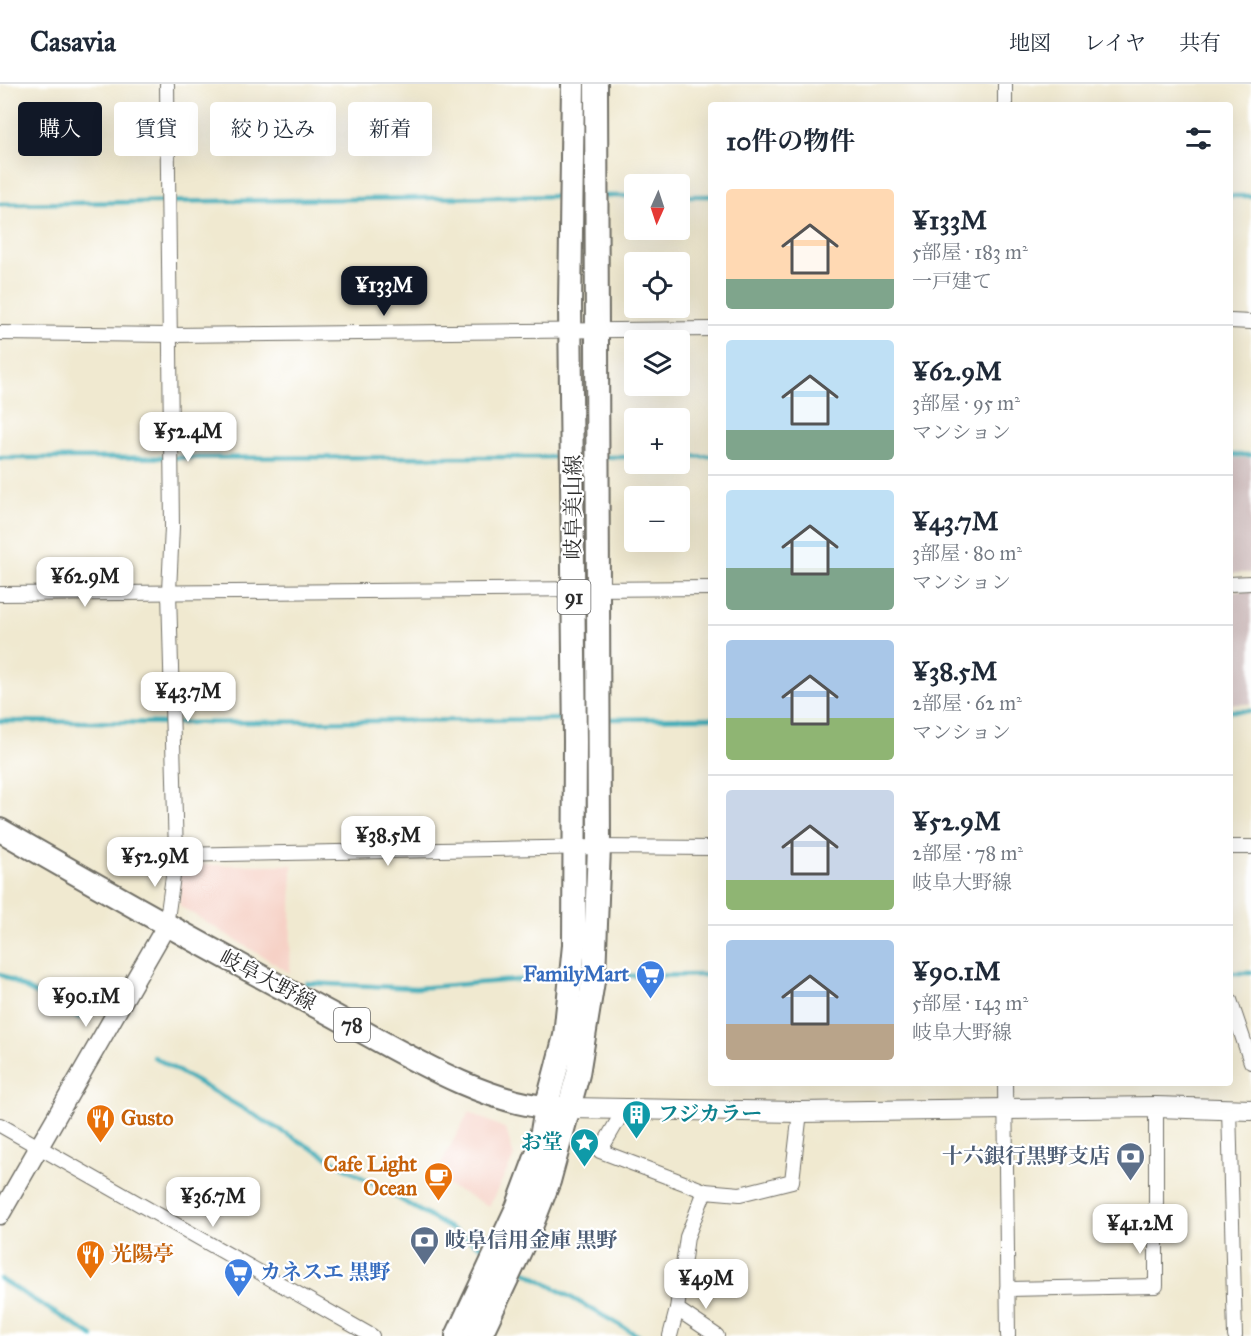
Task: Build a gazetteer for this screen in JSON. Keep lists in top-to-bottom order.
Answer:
{
  "streets": {
    "main road": [
      "岐阜美山線",
      "91",
      "岐阜大野線",
      "78"
    ]
  },
  "crossings": [
    ["岐阜美山線", "岐阜大野線"]
  ],
  "places": {
    "supermarket": ["FamilyMart", "カネスエ 黒野"],
    "building": ["フジカラー"],
    "restaurant": ["Gusto", "光陽亭"],
    "place": ["お堂"],
    "bank": ["十六銀行黒野支店", "岐阜信用金庫 黒野"],
    "cafe": ["Cafe Light Ocean"]
  },
  "north": "bottom",
  "page": {
    "header": "Casavia",
    "nav": ["地図", "レイヤ", "共有"],
    "chip": [
      "購入",
      "賃貸",
      "絞り込み",
      "新着"
    ],
    "heading": "10件の物件",
    "map_buttons": ["+", "−"],
    "list": [
      {
        "name": "¥133M",
        "note": "5部屋 · 183 m² · 一戸建て"
      },
      {
        "name": "¥62.9M",
        "note": "3部屋 · 95 m² · マンション"
      },
      {
        "name": "¥43.7M",
        "note": "3部屋 · 80 m² · マンション"
      },
      {
        "name": "¥38.5M",
        "note": "2部屋 · 62 m² · マンション"
      },
      {
        "name": "¥52.9M",
        "note": "2部屋 · 78 m² · 岐阜大野線"
      },
      {
        "name": "¥90.1M",
        "note": "5部屋 · 143 m² · 岐阜大野線"
      }
    ],
    "price": [
      "¥133M",
      "¥52.4M",
      "¥62.9M",
      "¥43.7M",
      "¥38.5M",
      "¥52.9M",
      "¥90.1M",
      "¥36.7M",
      "¥41.2M",
      "¥49M"
    ]
  }
}
